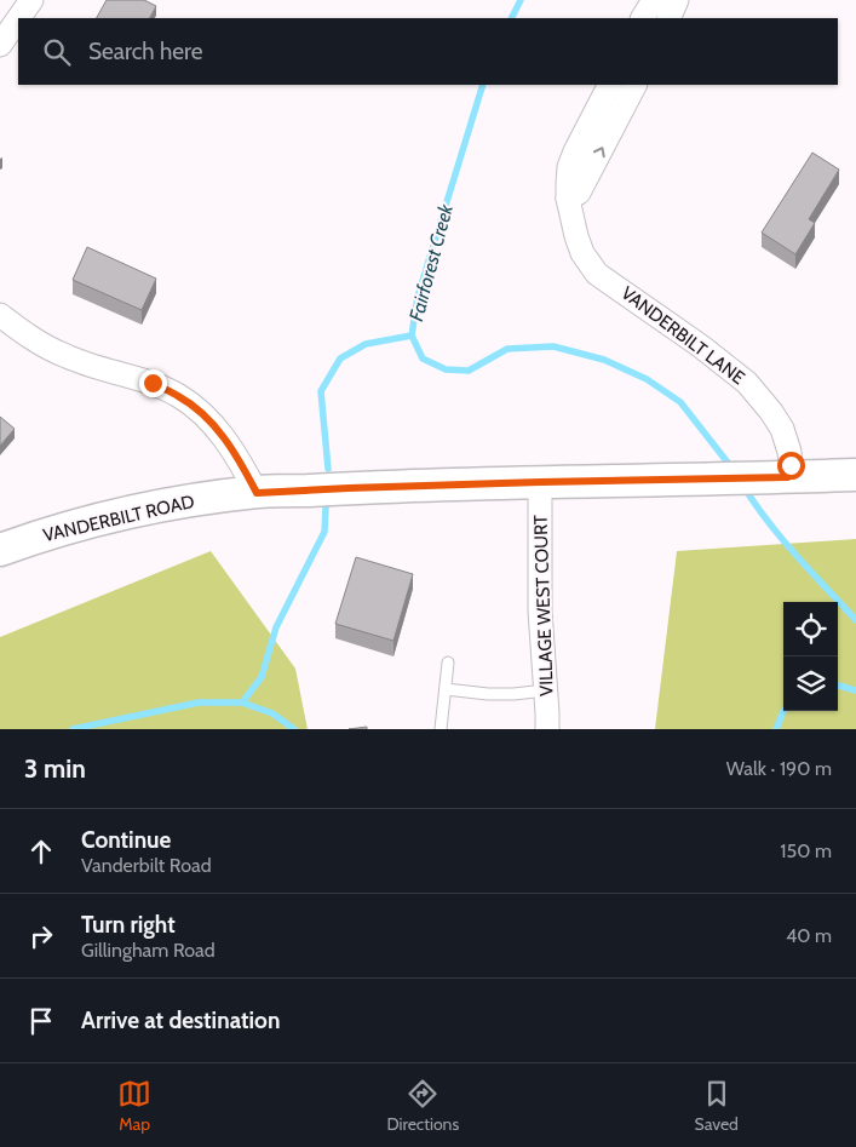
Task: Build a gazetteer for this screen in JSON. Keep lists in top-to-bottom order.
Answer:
{
  "streets": {
    "street": ["VANDERBILT LANE", "VANDERBILT ROAD", "VILLAGE WEST COURT"]
  },
  "crossings": [
    ["VANDERBILT LANE", "VANDERBILT ROAD"],
    ["VANDERBILT ROAD", "VILLAGE WEST COURT"]
  ],
  "water": ["Fairforest Creek"],
  "page": {
    "search": "Search here",
    "heading": ["3 min", "Walk · 190 m"],
    "list": [
      ["Continue", "Vanderbilt Road", "150 m"],
      ["Turn right", "Gillingham Road", "40 m"],
      "Arrive at destination"
    ],
    "nav": ["Map", "Directions", "Saved"]
  }
}
